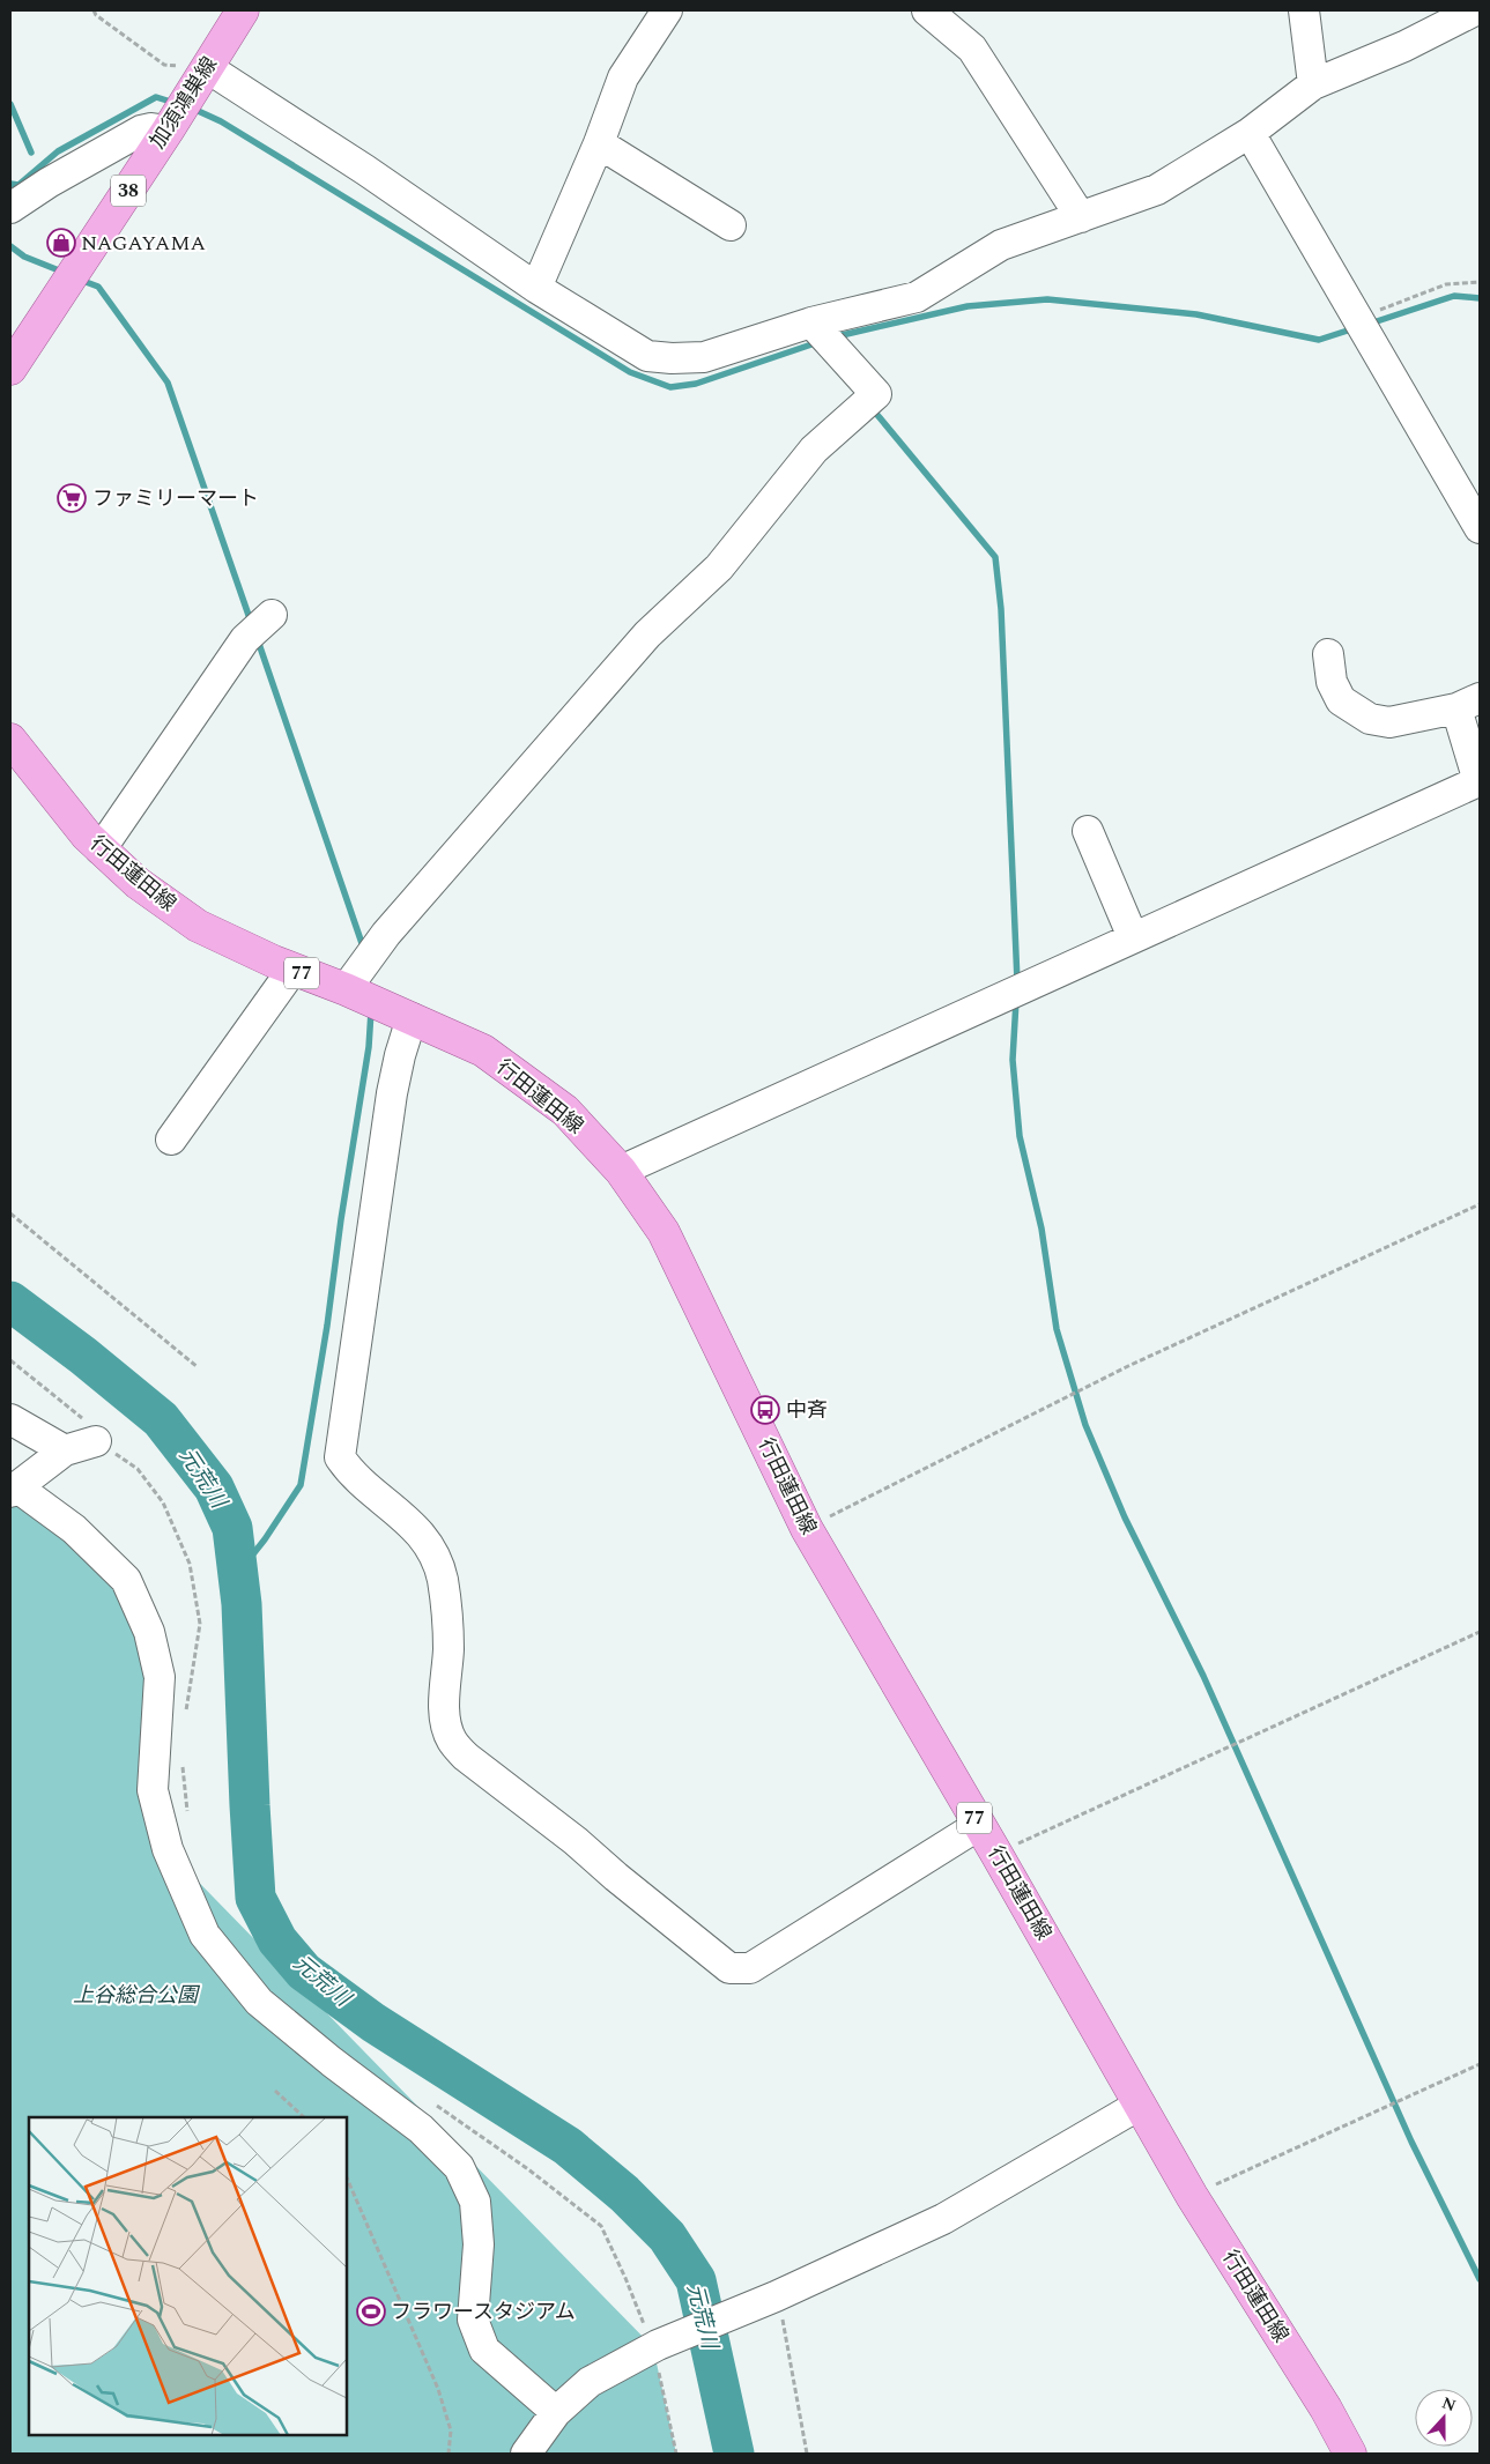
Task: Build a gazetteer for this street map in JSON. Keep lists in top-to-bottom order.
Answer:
{
  "streets": {
    "main road": [
      "加須鴻巣線",
      "38",
      "行田蓮田線",
      "77"
    ]
  },
  "water": ["元荒川"],
  "parks": ["上谷総合公園"],
  "places": {
    "shop": ["NAGAYAMA"],
    "supermarket": ["ファミリーマート"],
    "bus stop": ["中斉"],
    "sports": ["フラワースタジアム"]
  },
  "north": "top"
}
